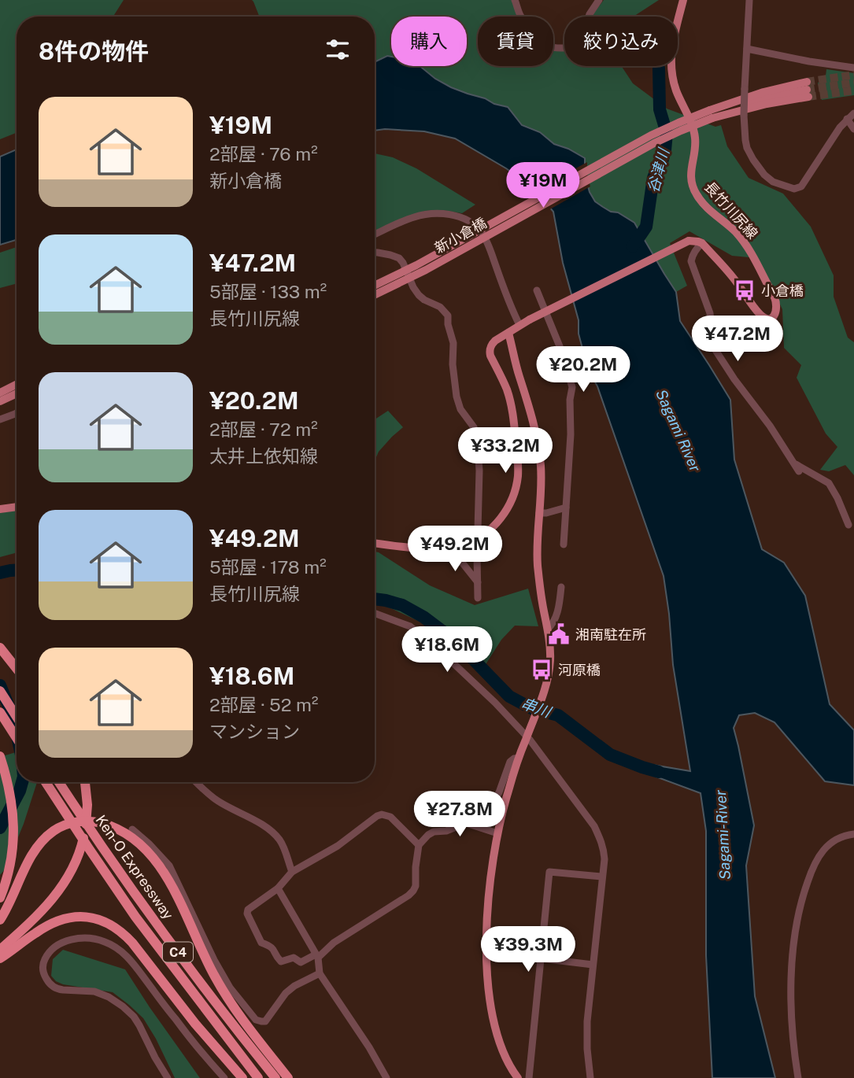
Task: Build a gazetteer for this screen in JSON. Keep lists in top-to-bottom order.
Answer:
{
  "streets": {
    "highway": ["Ken-O Expressway", "C4"],
    "main road": ["長竹川尻線", "新小倉橋"]
  },
  "water": [
    "谷津川",
    "Sagami River",
    "串川",
    "Sagami-River"
  ],
  "places": {
    "bus stop": ["小倉橋", "河原橋"],
    "public building": ["湘南駐在所"]
  },
  "page": {
    "chip": ["購入", "賃貸", "絞り込み"],
    "heading": "8件の物件",
    "list": [
      {
        "name": "¥19M",
        "note": "2部屋 · 76 m² · 新小倉橋"
      },
      {
        "name": "¥47.2M",
        "note": "5部屋 · 133 m² · 長竹川尻線"
      },
      {
        "name": "¥20.2M",
        "note": "2部屋 · 72 m² · 太井上依知線"
      },
      {
        "name": "¥49.2M",
        "note": "5部屋 · 178 m² · 長竹川尻線"
      },
      {
        "name": "¥18.6M",
        "note": "2部屋 · 52 m² · マンション"
      }
    ],
    "price": [
      "¥19M",
      "¥47.2M",
      "¥20.2M",
      "¥33.2M",
      "¥49.2M",
      "¥18.6M",
      "¥27.8M",
      "¥39.3M"
    ]
  }
}
